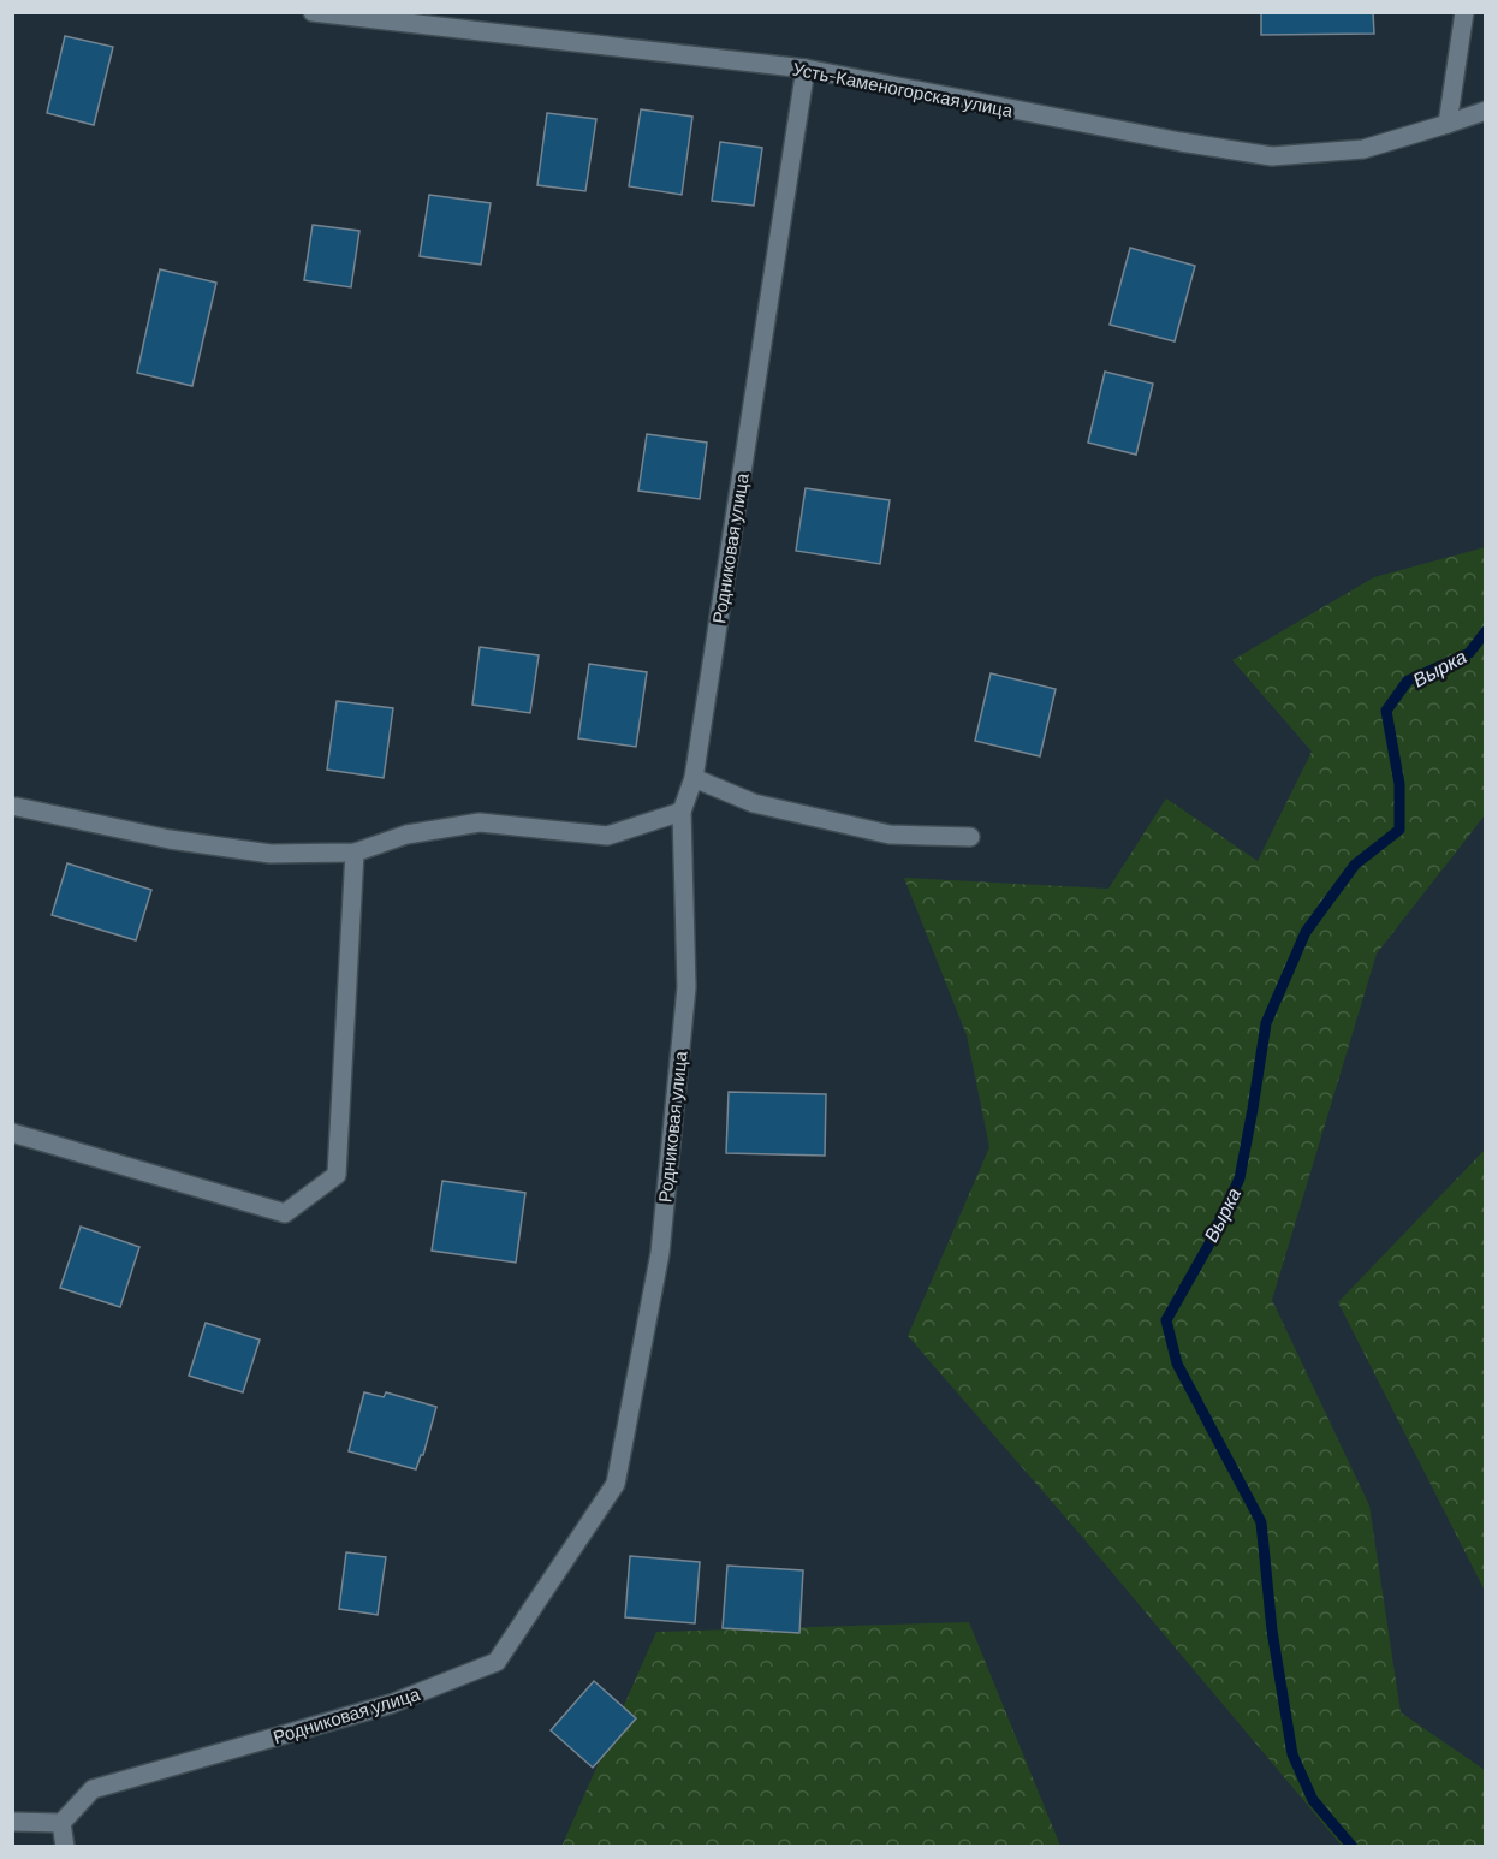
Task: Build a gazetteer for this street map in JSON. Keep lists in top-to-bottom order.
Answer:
{
  "streets": {
    "street": ["Усть-Каменогорская улица", "Родниковая улица"]
  },
  "crossings": [
    ["Усть-Каменогорская улица", "Родниковая улица"]
  ],
  "water": ["Вырка"]
}
